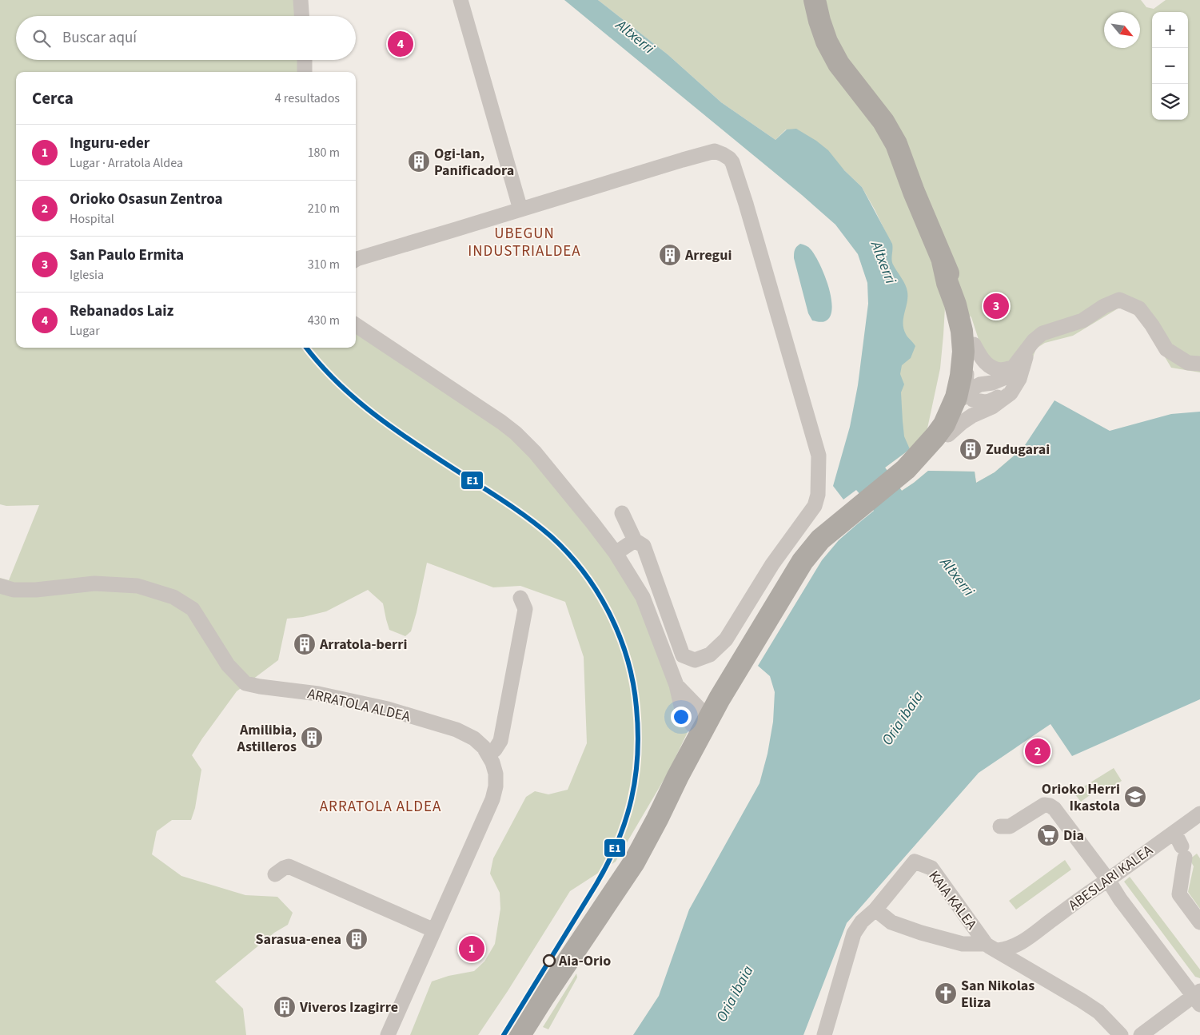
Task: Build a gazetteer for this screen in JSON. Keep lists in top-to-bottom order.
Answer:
{
  "streets": {
    "street": ["ARRATOLA ALDEA", "ABESLARI KALEA", "KAIA KALEA"]
  },
  "crossings": [
    ["ABESLARI KALEA", "KAIA KALEA"]
  ],
  "districts": ["UBEGUN INDUSTRIALDEA", "ARRATOLA ALDEA"],
  "water": ["Altxerri", "Oria ibaia"],
  "places": {
    "building": [
      "Ogi-lan, Panificadora",
      "Arregui",
      "Zudugarai",
      "Arratola-berri",
      "Amilibia, Astilleros",
      "Sarasua-enea",
      "Viveros Izagirre"
    ],
    "school or university": ["Orioko Herri Ikastola"],
    "supermarket": ["Dia"],
    "other": ["Aia-Orio"],
    "church": ["San Nikolas Eliza"]
  },
  "lines": ["transit line E1"],
  "north": "bottom right",
  "page": {
    "map_buttons": ["+", "−"],
    "search": "Buscar aquí",
    "pins": [
      "4",
      "3",
      "2",
      "1"
    ],
    "heading": ["Cerca", "4 resultados"],
    "list": [
      {
        "mark": "1",
        "name": "Inguru-eder",
        "note": "Lugar · Arratola Aldea",
        "value": "180 m"
      },
      {
        "mark": "2",
        "name": "Orioko Osasun Zentroa",
        "note": "Hospital",
        "value": "210 m"
      },
      {
        "mark": "3",
        "name": "San Paulo Ermita",
        "note": "Iglesia",
        "value": "310 m"
      },
      {
        "mark": "4",
        "name": "Rebanados Laiz",
        "note": "Lugar",
        "value": "430 m"
      }
    ]
  }
}
